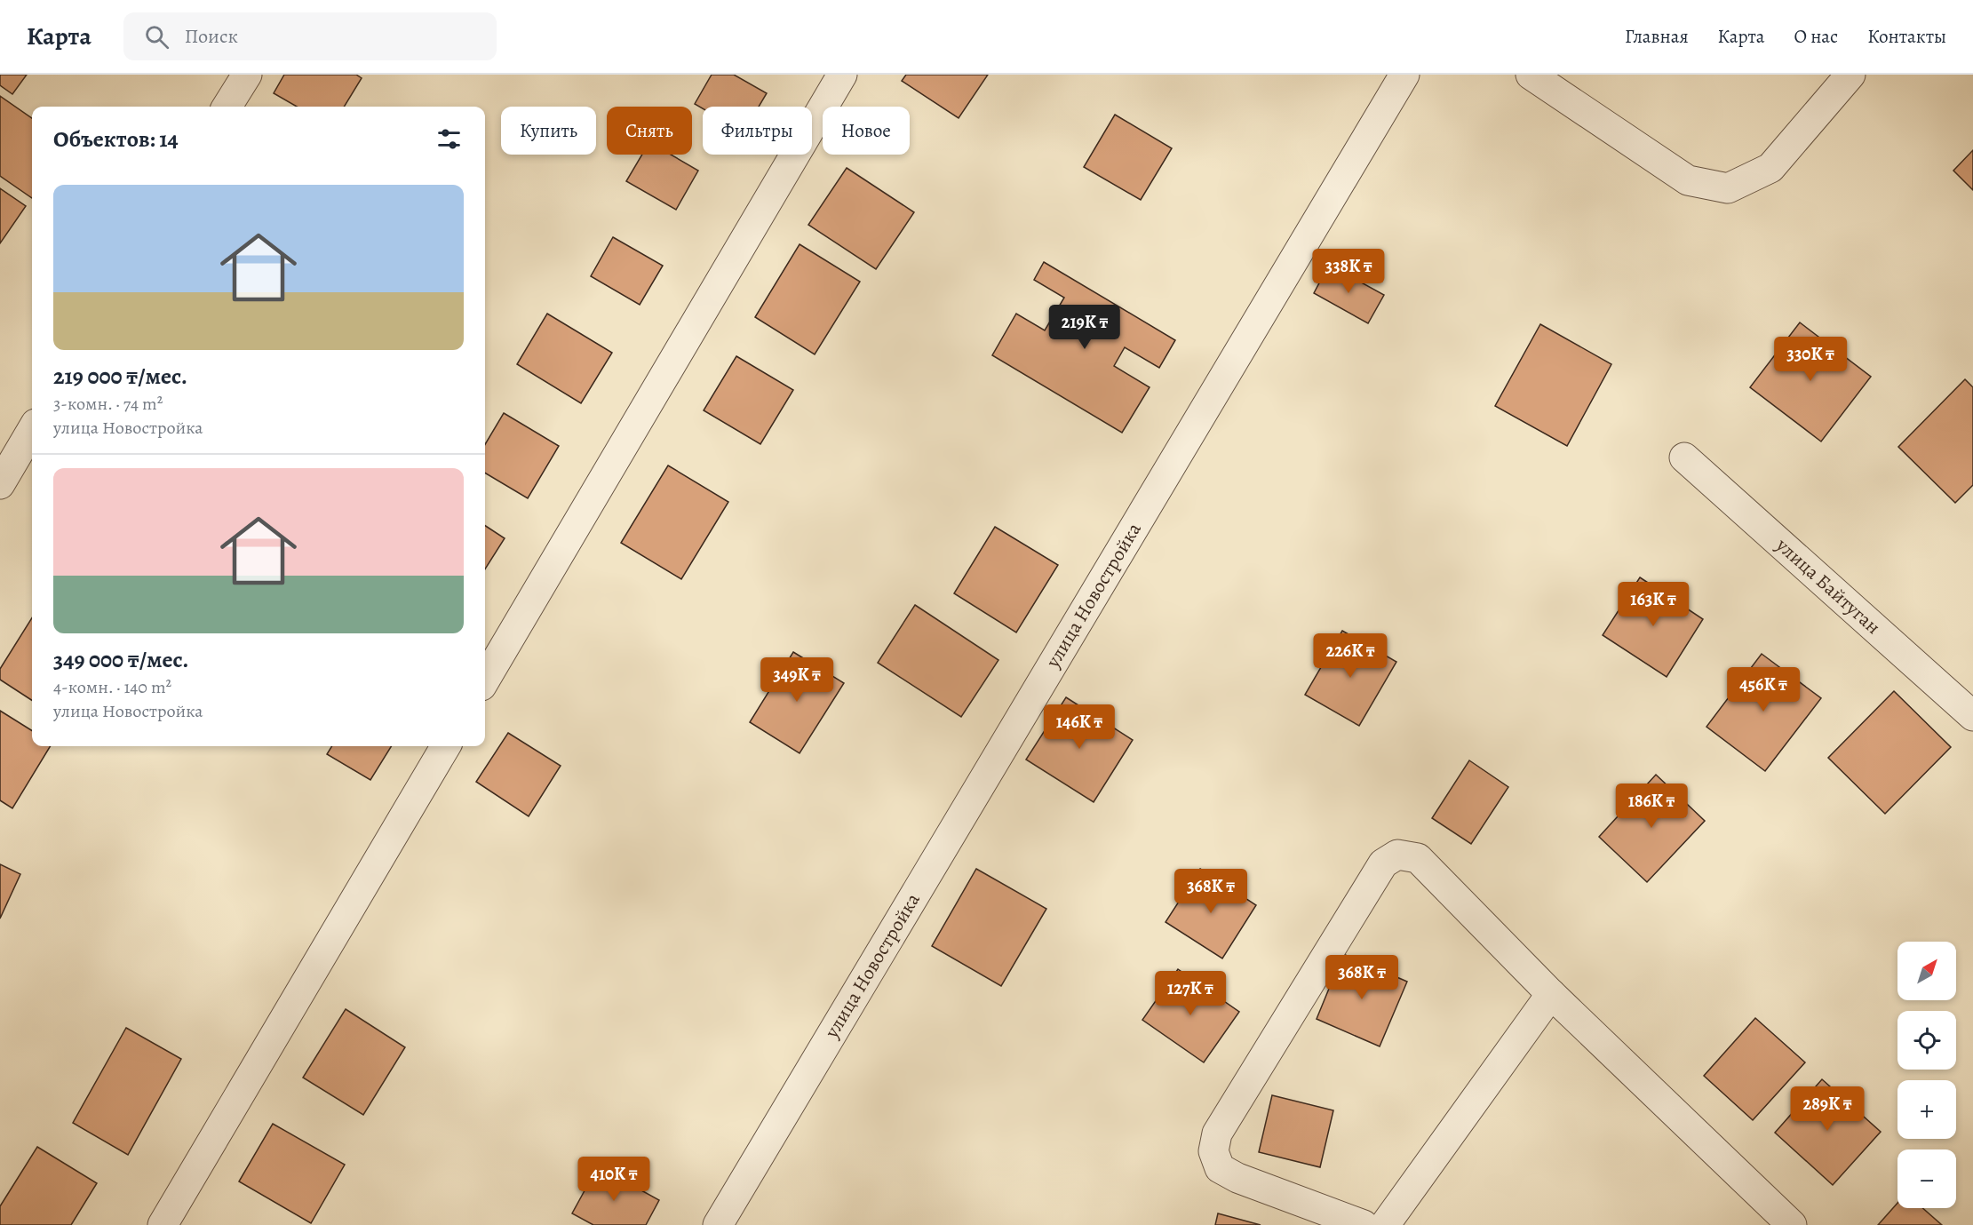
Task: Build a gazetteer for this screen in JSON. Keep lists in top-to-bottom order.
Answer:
{
  "streets": {
    "street": ["улица Байтуган", "улица Новостройка"]
  },
  "north": "top right",
  "page": {
    "header": "Карта",
    "search": "Поиск",
    "nav": [
      "Главная",
      "Карта",
      "О нас",
      "Контакты"
    ],
    "chip": [
      "Купить",
      "Снять",
      "Фильтры",
      "Новое"
    ],
    "heading": "Объектов: 14",
    "list": [
      {
        "name": "219 000 ₸/мес.",
        "note": "3-комн. · 74 m² · улица Новостройка"
      },
      {
        "name": "349 000 ₸/мес.",
        "note": "4-комн. · 140 m² · улица Новостройка"
      }
    ],
    "price": [
      "338K ₸",
      "219K ₸",
      "330K ₸",
      "163K ₸",
      "226K ₸",
      "349K ₸",
      "456K ₸",
      "146K ₸",
      "186K ₸",
      "368K ₸",
      "368K ₸",
      "127K ₸",
      "289K ₸",
      "410K ₸"
    ],
    "map_buttons": ["+", "−"]
  }
}
